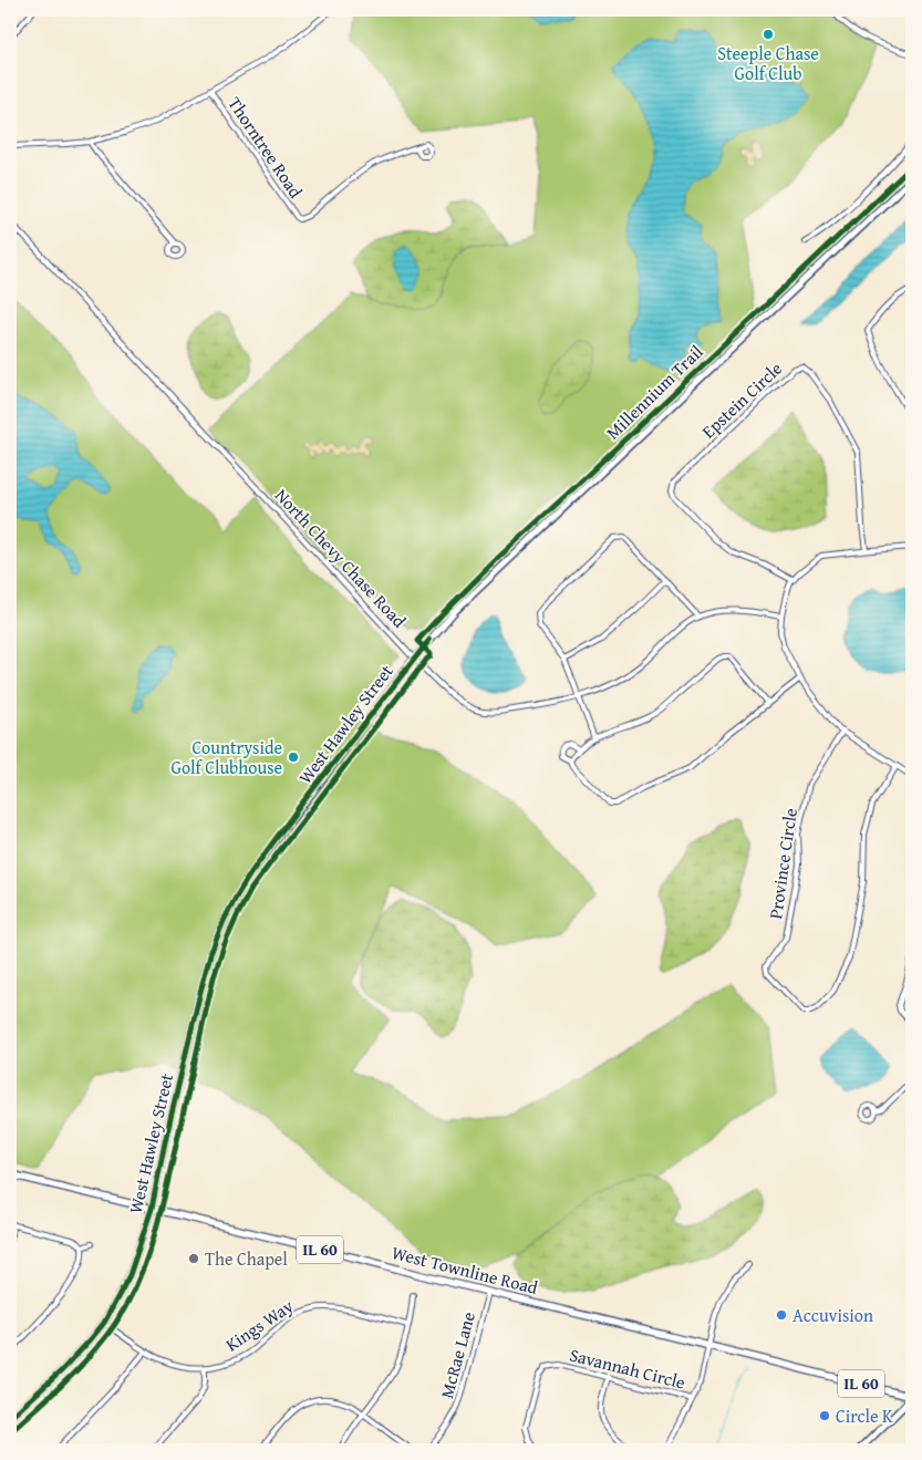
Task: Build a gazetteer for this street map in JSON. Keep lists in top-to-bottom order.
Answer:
{
  "streets": {
    "main road": ["IL 60", "West Townline Road"],
    "street": [
      "Thorntree Road",
      "Epstein Circle",
      "North Chevy Chase Road",
      "West Hawley Street",
      "Province Circle",
      "Kings Way",
      "McRae Lane",
      "Savannah Circle"
    ],
    "cycle path": ["Millennium Trail"]
  },
  "crossings": [
    ["North Chevy Chase Road", "West Hawley Street"],
    ["West Hawley Street", "West Townline Road"],
    ["West Hawley Street", "Kings Way"],
    ["West Townline Road", "McRae Lane"],
    ["West Townline Road", "Savannah Circle"]
  ],
  "places": [
    "Steeple Chase Golf Club",
    "Countryside Golf Clubhouse",
    "The Chapel",
    "Accuvision",
    "Circle K"
  ]
}
